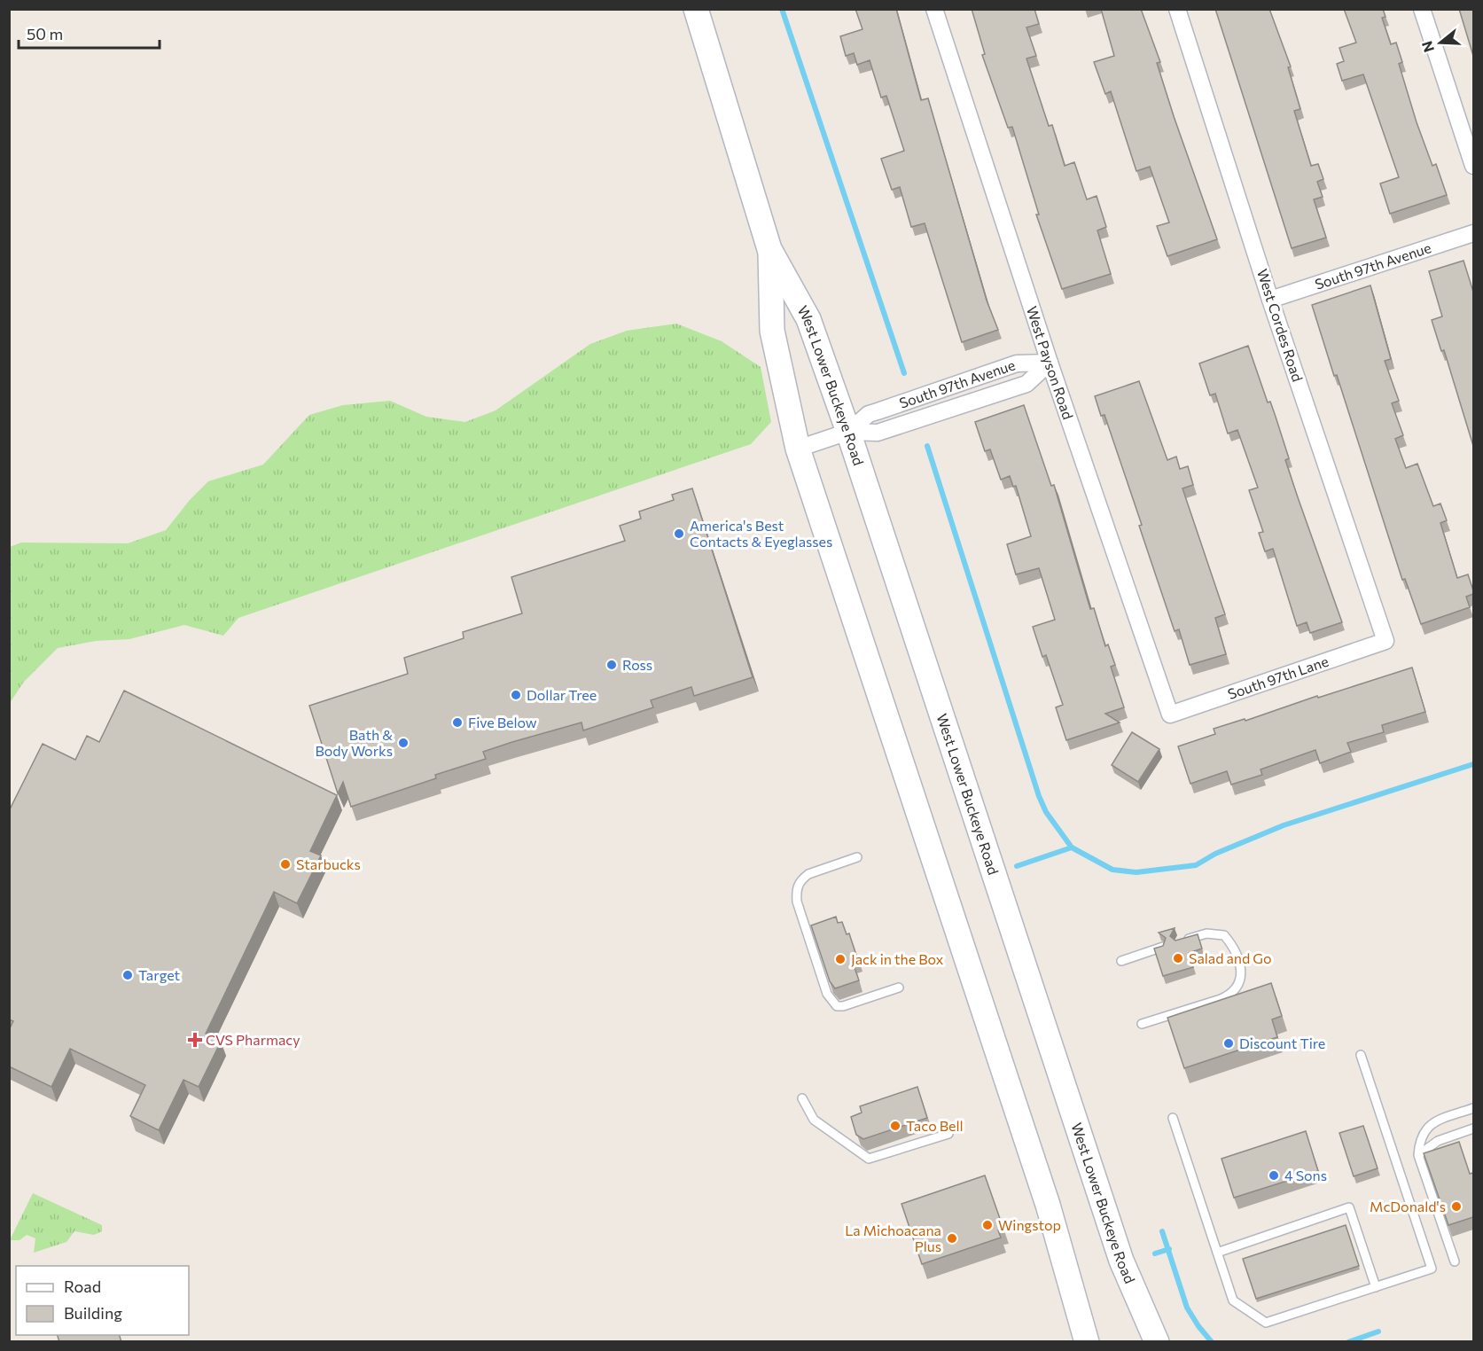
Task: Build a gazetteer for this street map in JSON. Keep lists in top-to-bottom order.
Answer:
{
  "streets": {
    "main road": ["West Lower Buckeye Road"],
    "street": [
      "South 97th Avenue",
      "West Cordes Road",
      "West Payson Road",
      "South 97th Lane"
    ]
  },
  "crossings": [
    ["South 97th Avenue", "West Cordes Road"],
    ["South 97th Avenue", "West Payson Road"],
    ["South 97th Avenue", "West Lower Buckeye Road"],
    ["West Cordes Road", "South 97th Lane"],
    ["West Payson Road", "South 97th Lane"]
  ],
  "places": {
    "other": [
      "America's Best Contacts & Eyeglasses",
      "Ross",
      "Dollar Tree",
      "Five Below",
      "Bath & Body Works",
      "Starbucks",
      "Salad and Go",
      "Jack in the Box",
      "Target",
      "Discount Tire",
      "Taco Bell",
      "4 Sons",
      "McDonald's",
      "Wingstop",
      "La Michoacana Plus"
    ],
    "health": ["CVS Pharmacy"]
  },
  "legend": ["Road", "Building"],
  "scale_bar": "50 m",
  "north": "left"
}
